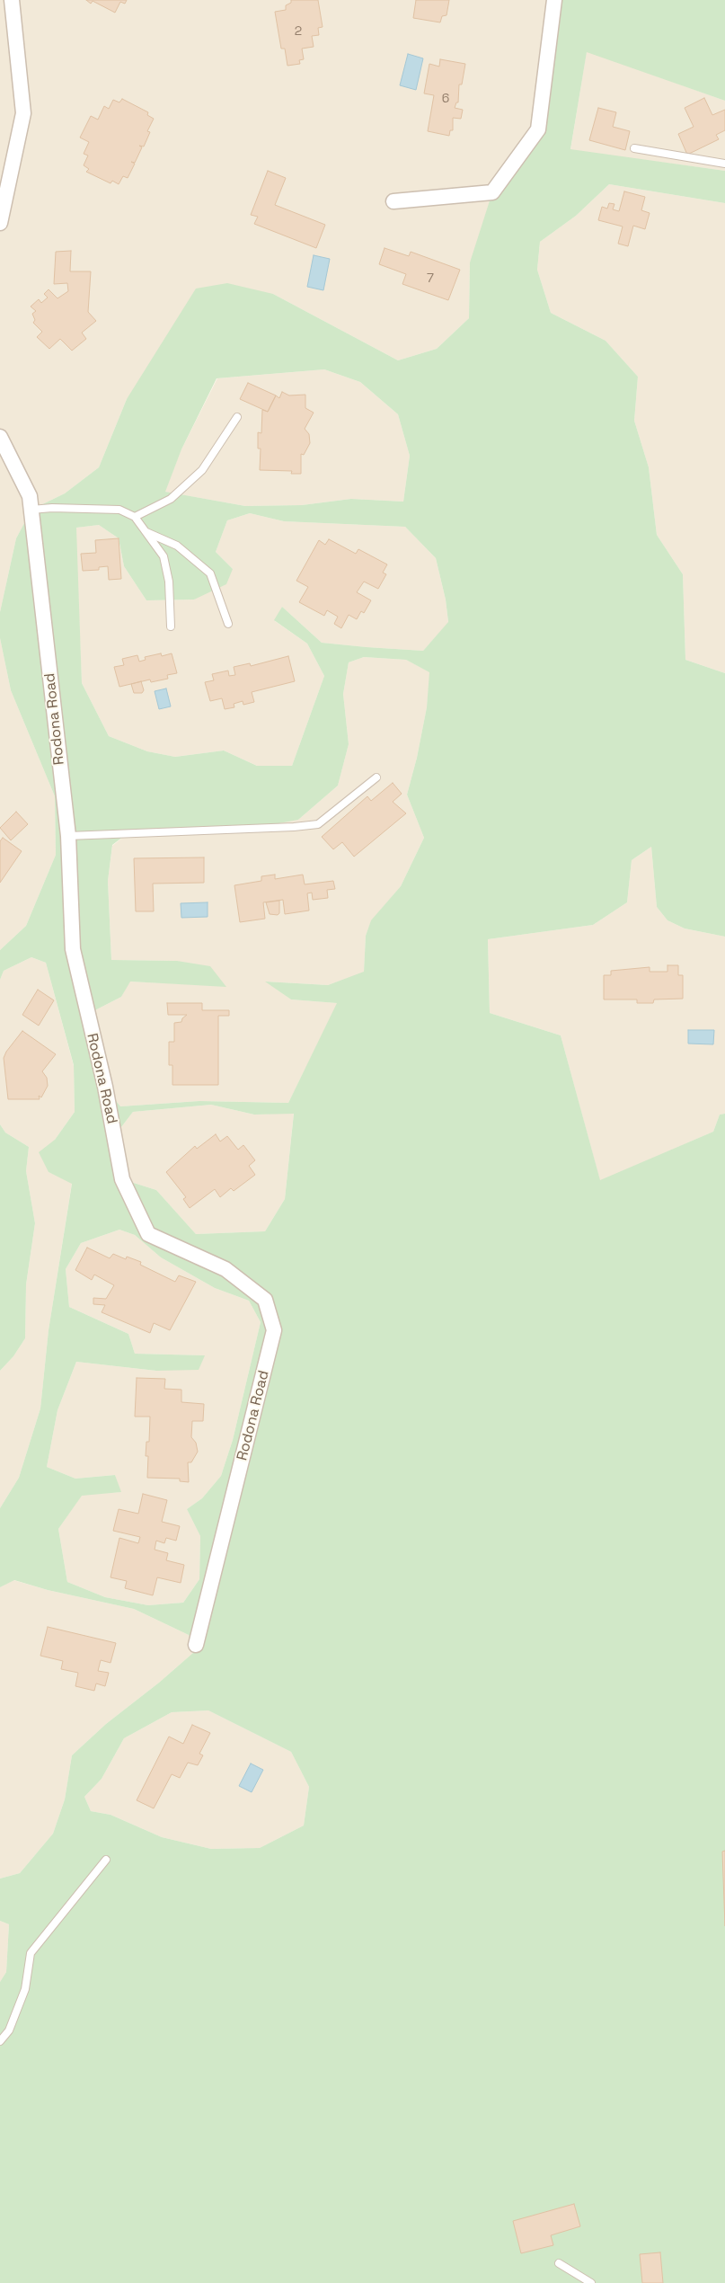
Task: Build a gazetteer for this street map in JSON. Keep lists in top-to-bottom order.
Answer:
{
  "streets": {
    "street": ["Rodona Road"]
  },
  "house_numbers": ["2", "6", "7"]
}
